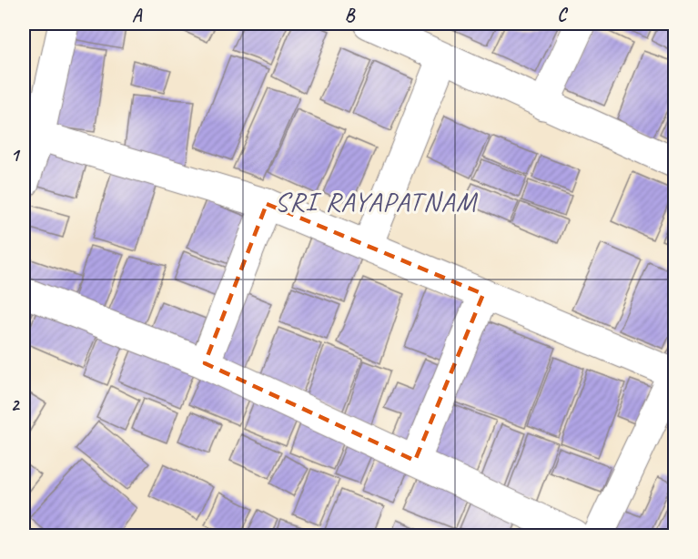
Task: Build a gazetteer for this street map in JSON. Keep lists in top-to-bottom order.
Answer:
{
  "districts": ["SRI RAYAPATNAM"],
  "grid": {
    "columns": ["A", "B", "C"],
    "rows": ["1", "2"]
  }
}
